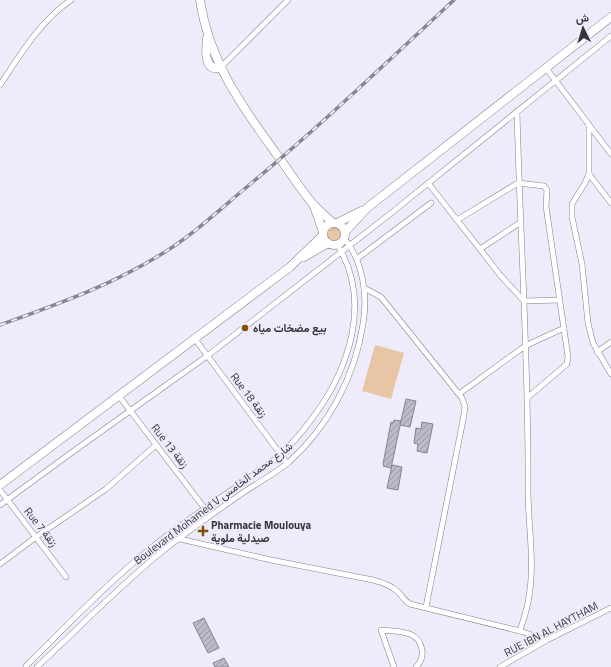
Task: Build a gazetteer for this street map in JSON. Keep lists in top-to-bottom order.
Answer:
{
  "streets": {
    "street": [
      "Rue 18 زنقة",
      "Rue 13 زنقة",
      "Boulevard Mohamed V شارع محمد الخامس",
      "Rue 7 زنقة",
      "RUE IBN AL HAYTHAM"
    ]
  },
  "crossings": [
    ["Rue 18 زنقة", "Boulevard Mohamed V شارع محمد الخامس"],
    ["Rue 13 زنقة", "Boulevard Mohamed V شارع محمد الخامس"]
  ],
  "places": {
    "other": ["بيع مضخات مياه"],
    "health": ["Pharmacie Moulouya صيدلية ملوية"]
  },
  "north": "top"
}
